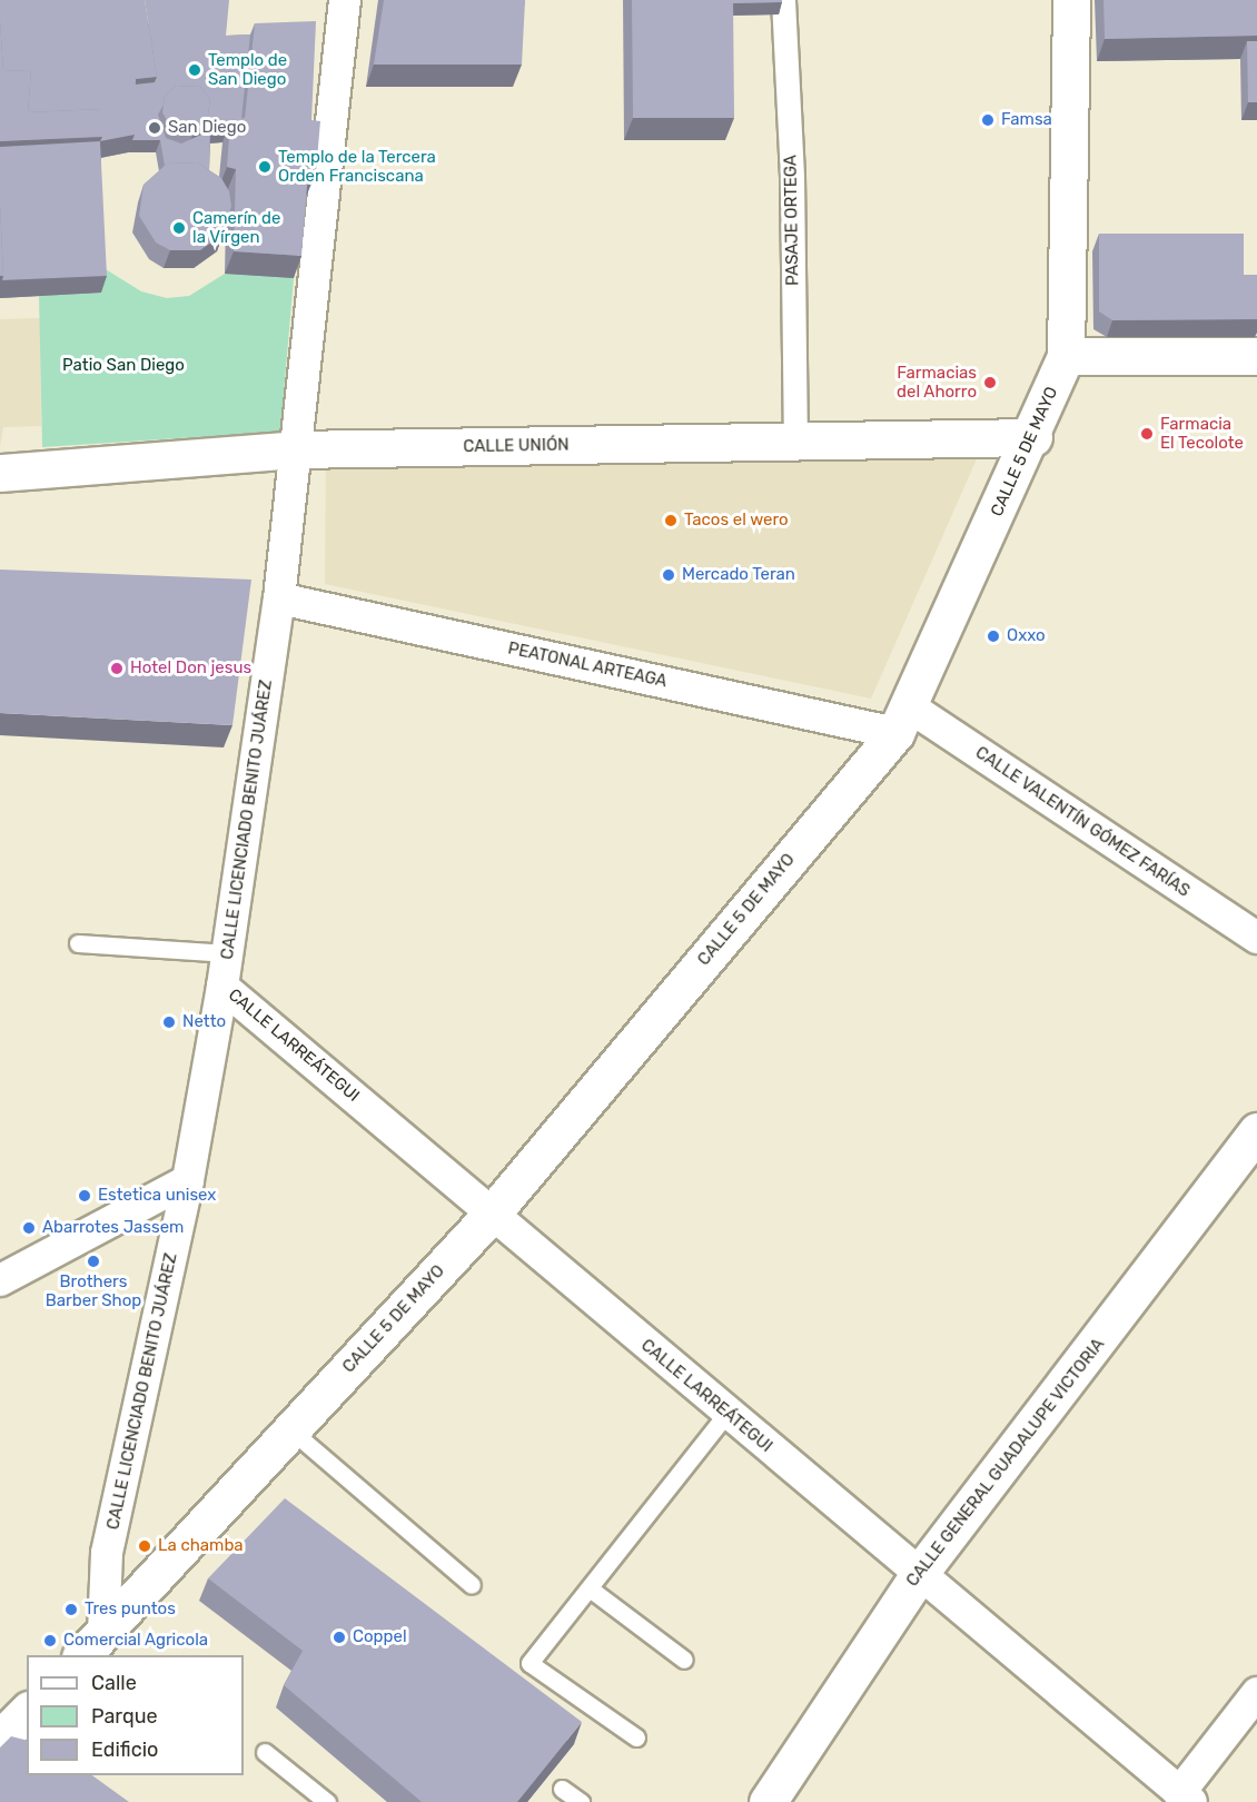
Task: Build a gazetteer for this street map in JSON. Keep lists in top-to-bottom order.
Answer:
{
  "streets": {
    "street": [
      "PASAJE ORTEGA",
      "CALLE UNIÓN",
      "CALLE 5 DE MAYO",
      "PEATONAL ARTEAGA",
      "CALLE LICENCIADO BENITO JUÁREZ",
      "CALLE VALENTÍN GÓMEZ FARÍAS",
      "CALLE LARREÁTEGUI",
      "CALLE GENERAL GUADALUPE VICTORIA"
    ]
  },
  "crossings": [
    ["PASAJE ORTEGA", "CALLE UNIÓN"],
    ["CALLE UNIÓN", "CALLE 5 DE MAYO"],
    ["CALLE UNIÓN", "CALLE LICENCIADO BENITO JUÁREZ"],
    ["CALLE 5 DE MAYO", "PEATONAL ARTEAGA"],
    ["CALLE 5 DE MAYO", "CALLE LICENCIADO BENITO JUÁREZ"],
    ["CALLE 5 DE MAYO", "CALLE VALENTÍN GÓMEZ FARÍAS"],
    ["CALLE 5 DE MAYO", "CALLE LARREÁTEGUI"],
    ["PEATONAL ARTEAGA", "CALLE LICENCIADO BENITO JUÁREZ"],
    ["PEATONAL ARTEAGA", "CALLE VALENTÍN GÓMEZ FARÍAS"],
    ["CALLE LICENCIADO BENITO JUÁREZ", "CALLE LARREÁTEGUI"],
    ["CALLE LARREÁTEGUI", "CALLE GENERAL GUADALUPE VICTORIA"]
  ],
  "parks": ["Patio San Diego"],
  "places": [
    "Templo de San Diego",
    "Famsa",
    "San Diego",
    "Templo de la Tercera Orden Franciscana",
    "Camerín de la Vírgen",
    "Farmacias del Ahorro",
    "Farmacia El Tecolote",
    "Tacos el wero",
    "Mercado Teran",
    "Oxxo",
    "Hotel Don jesus",
    "Netto",
    "Estetica unisex",
    "Abarrotes Jassem",
    "Brothers Barber Shop",
    "La chamba",
    "Tres puntos",
    "Coppel",
    "Comercial Agricola"
  ],
  "legend": ["Calle", "Parque", "Edificio"]
}
